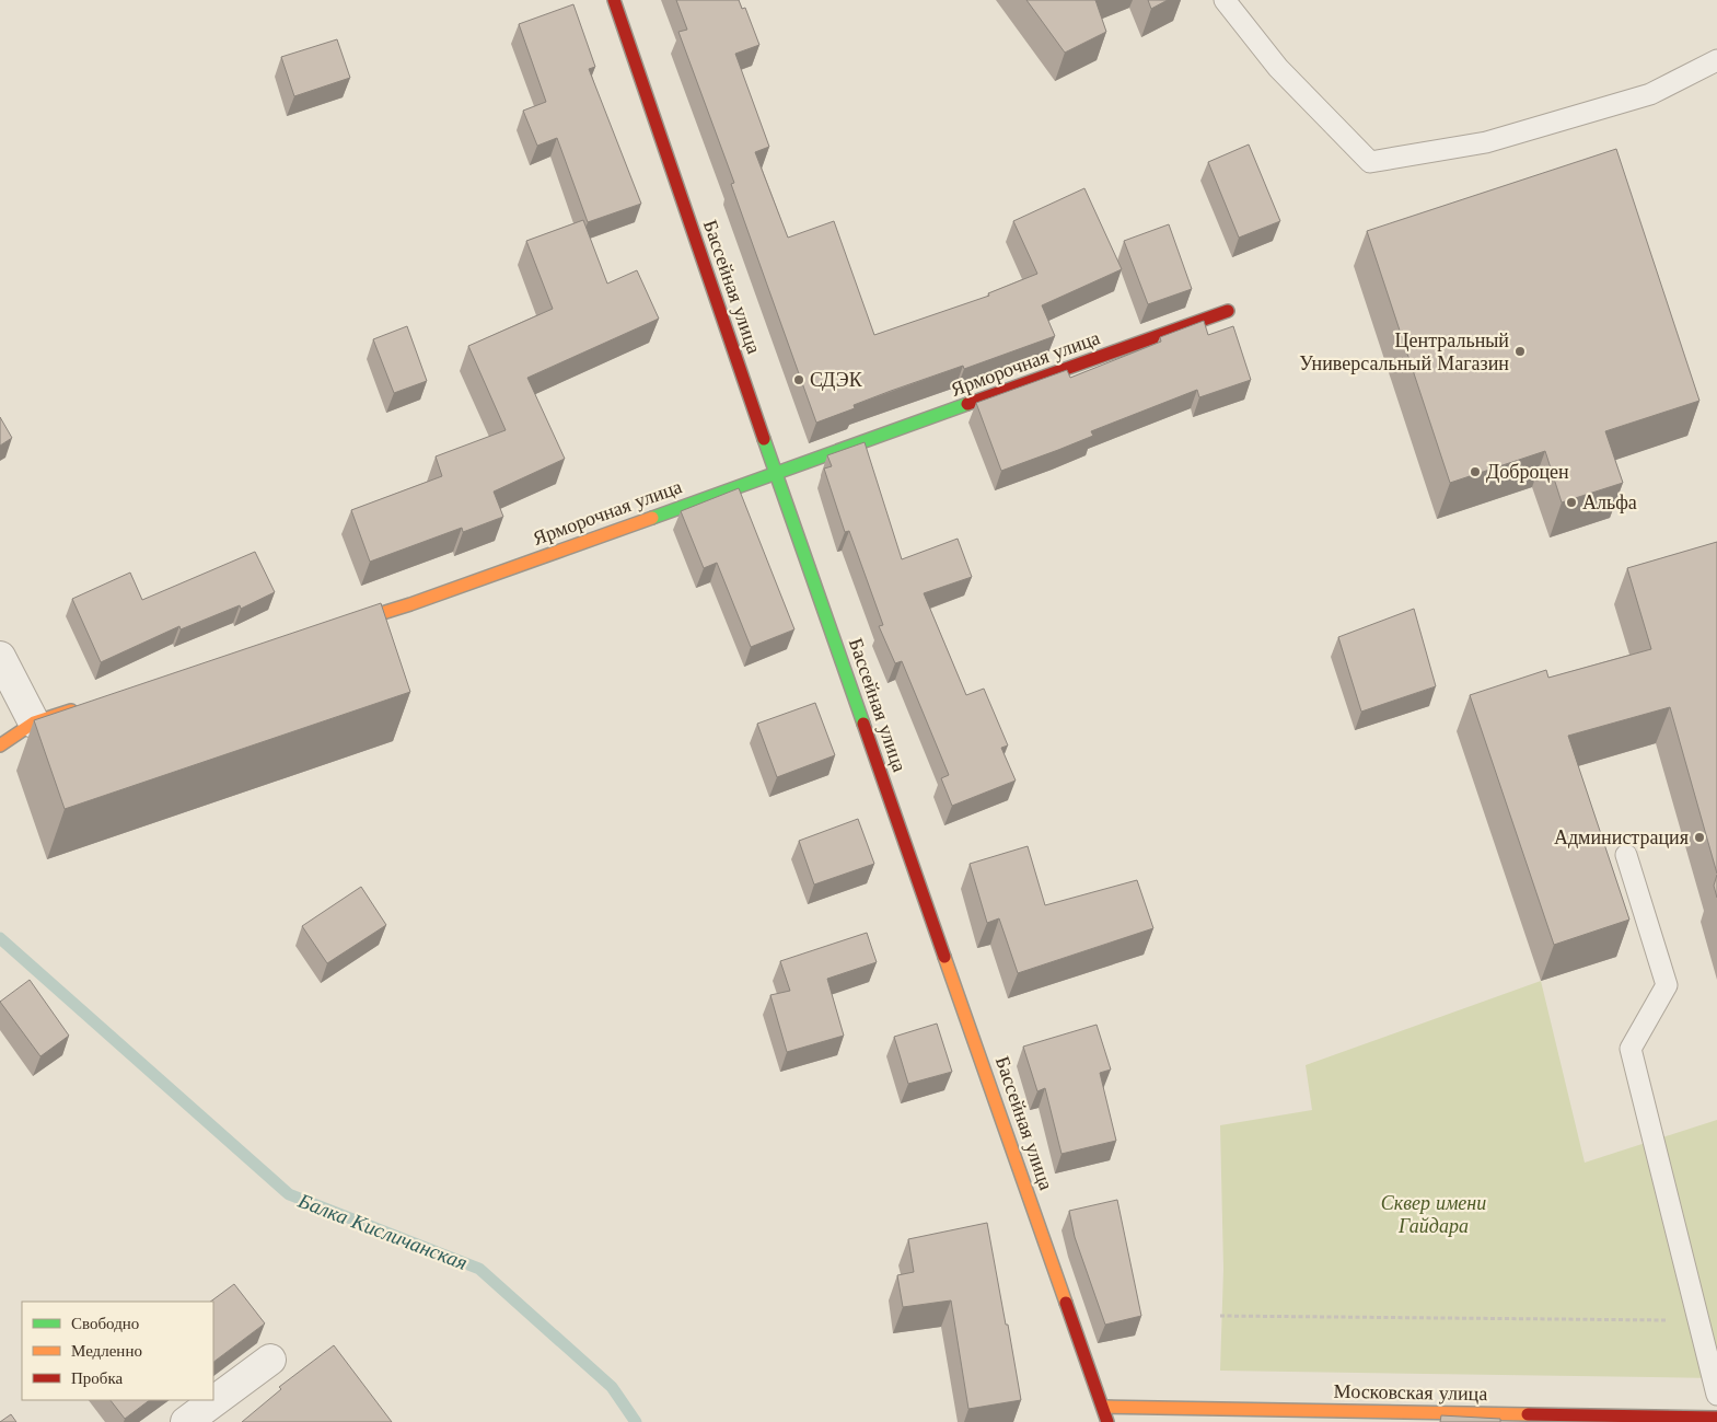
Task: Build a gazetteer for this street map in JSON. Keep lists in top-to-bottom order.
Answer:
{
  "streets": {
    "street": ["Бассейная улица", "Ярморочная улица", "Московская улица"]
  },
  "crossings": [
    ["Бассейная улица", "Ярморочная улица"],
    ["Бассейная улица", "Московская улица"]
  ],
  "water": ["Балка Кисличанская"],
  "parks": ["Сквер имени Гайдара"],
  "places": [
    "Центральный Универсальный Магазин",
    "СДЭК",
    "Доброцен",
    "Альфа",
    "Администрация"
  ],
  "legend": ["Свободно", "Медленно", "Пробка"]
}
